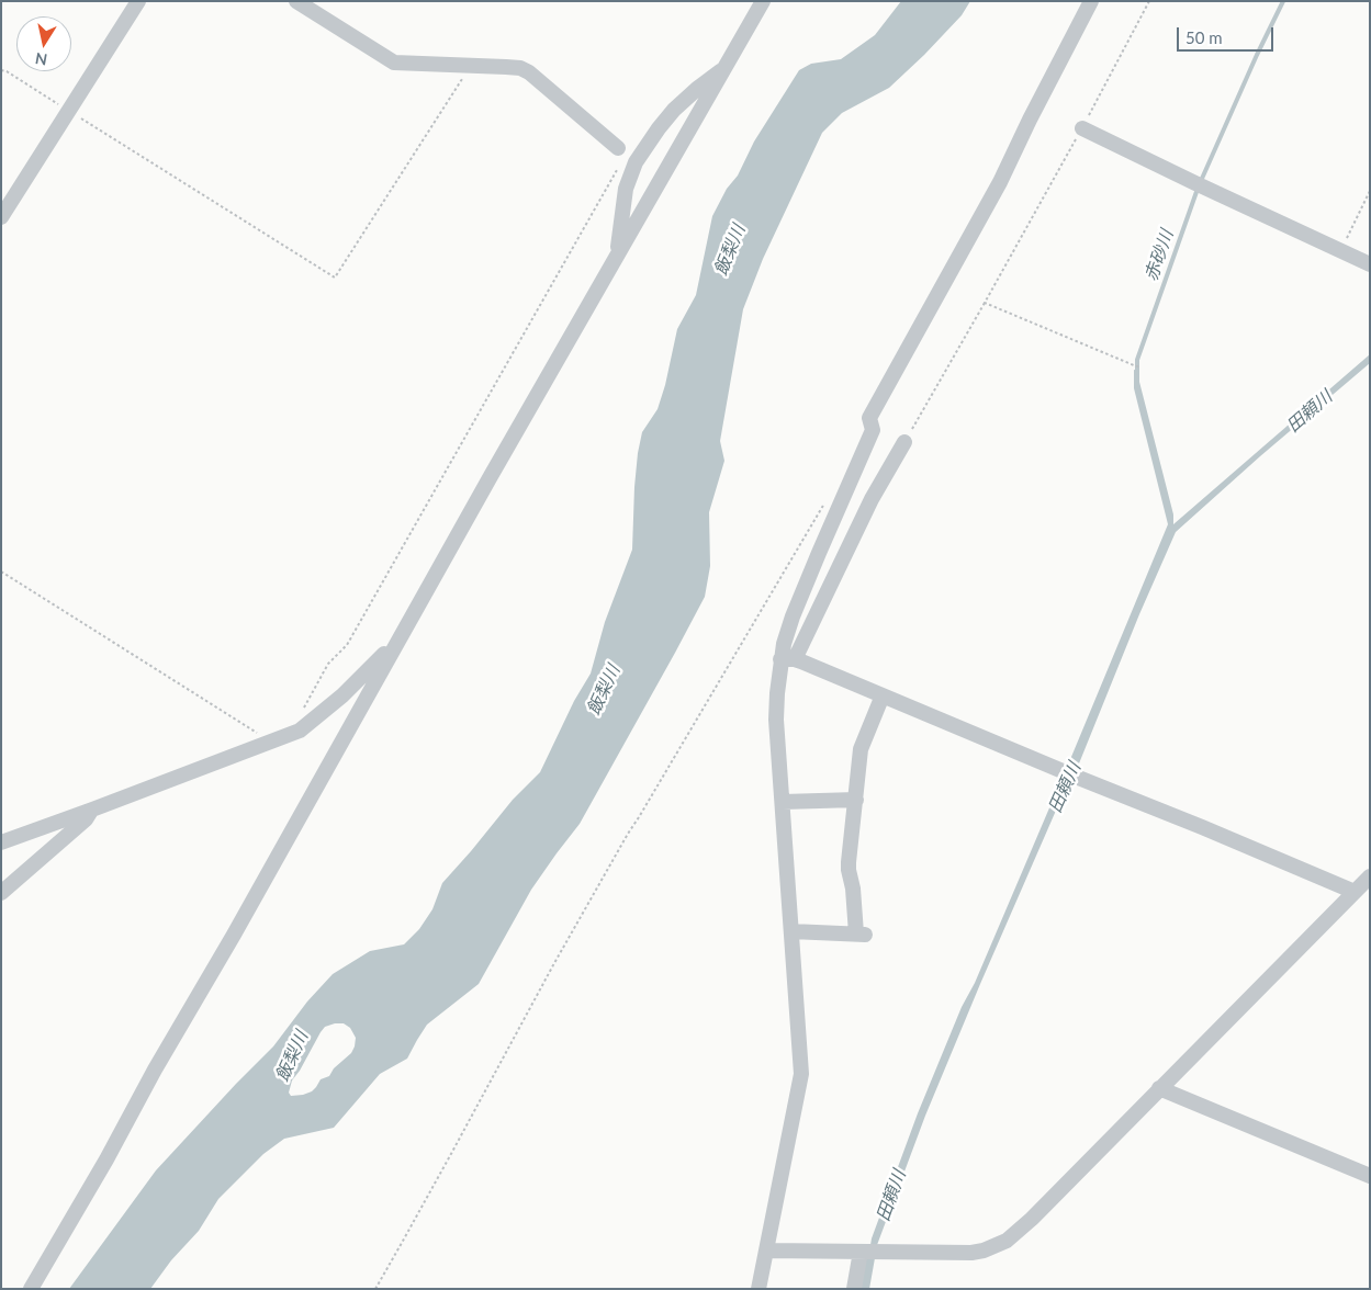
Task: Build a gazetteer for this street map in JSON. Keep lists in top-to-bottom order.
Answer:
{
  "water": ["飯梨川", "赤砂川", "田頼川"],
  "scale_bar": "50 m",
  "north": "bottom"
}
